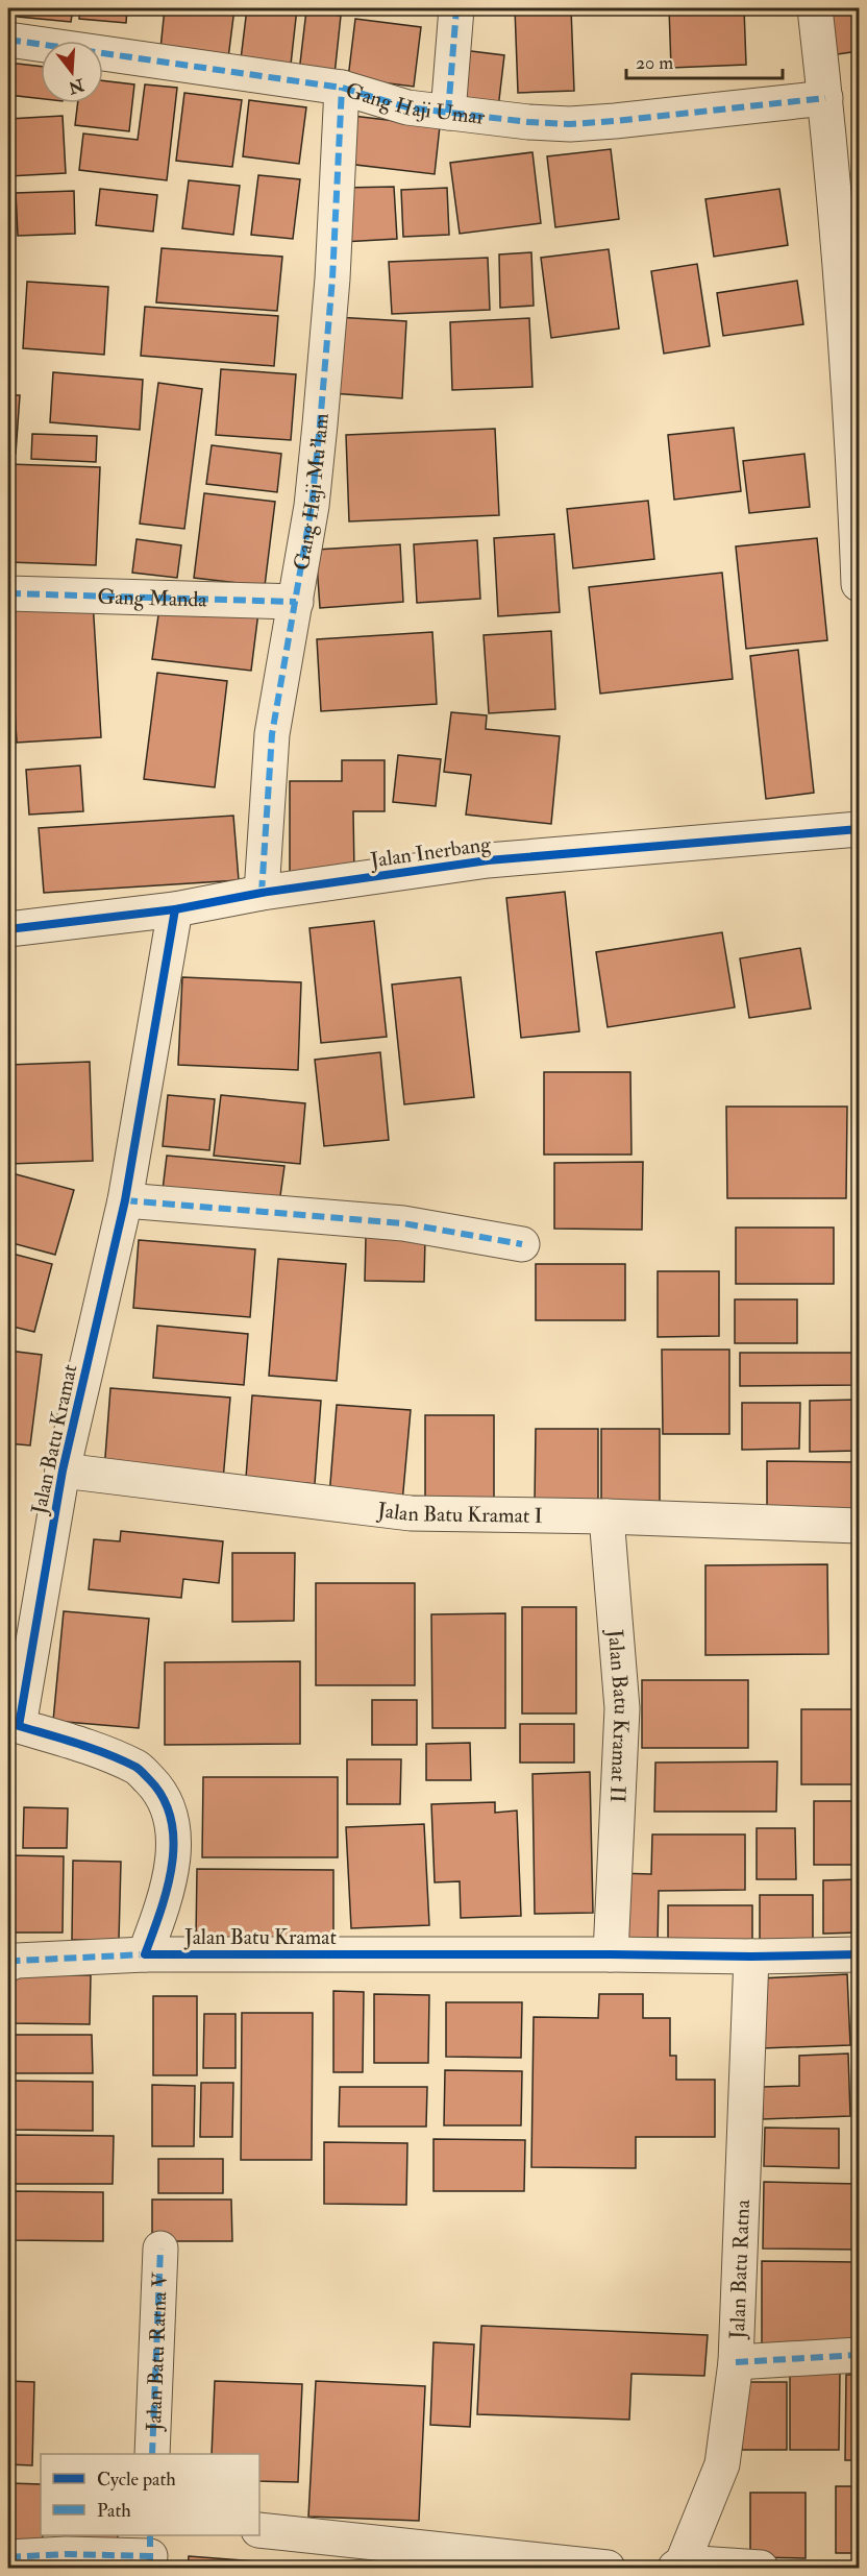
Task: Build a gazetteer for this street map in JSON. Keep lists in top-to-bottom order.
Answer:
{
  "streets": {
    "street": [
      "Gang Haji Umar",
      "Gang Haji Mu'lam",
      "Gang Manda",
      "Jalan Inerbang",
      "Jalan Batu Kramat",
      "Jalan Batu Kramat I",
      "Jalan Batu Kramat II",
      "Jalan Batu Ratna",
      "Jalan Batu Ratna V"
    ]
  },
  "crossings": [
    ["Gang Haji Umar", "Gang Haji Mu'lam"],
    ["Gang Haji Mu'lam", "Gang Manda"],
    ["Gang Haji Mu'lam", "Jalan Inerbang"],
    ["Jalan Inerbang", "Jalan Batu Kramat"],
    ["Jalan Batu Kramat", "Jalan Batu Kramat I"],
    ["Jalan Batu Kramat", "Jalan Batu Kramat II"],
    ["Jalan Batu Kramat", "Jalan Batu Ratna"],
    ["Jalan Batu Kramat I", "Jalan Batu Kramat II"]
  ],
  "legend": ["Cycle path", "Path"],
  "scale_bar": "20 m",
  "north": "bottom"
}
